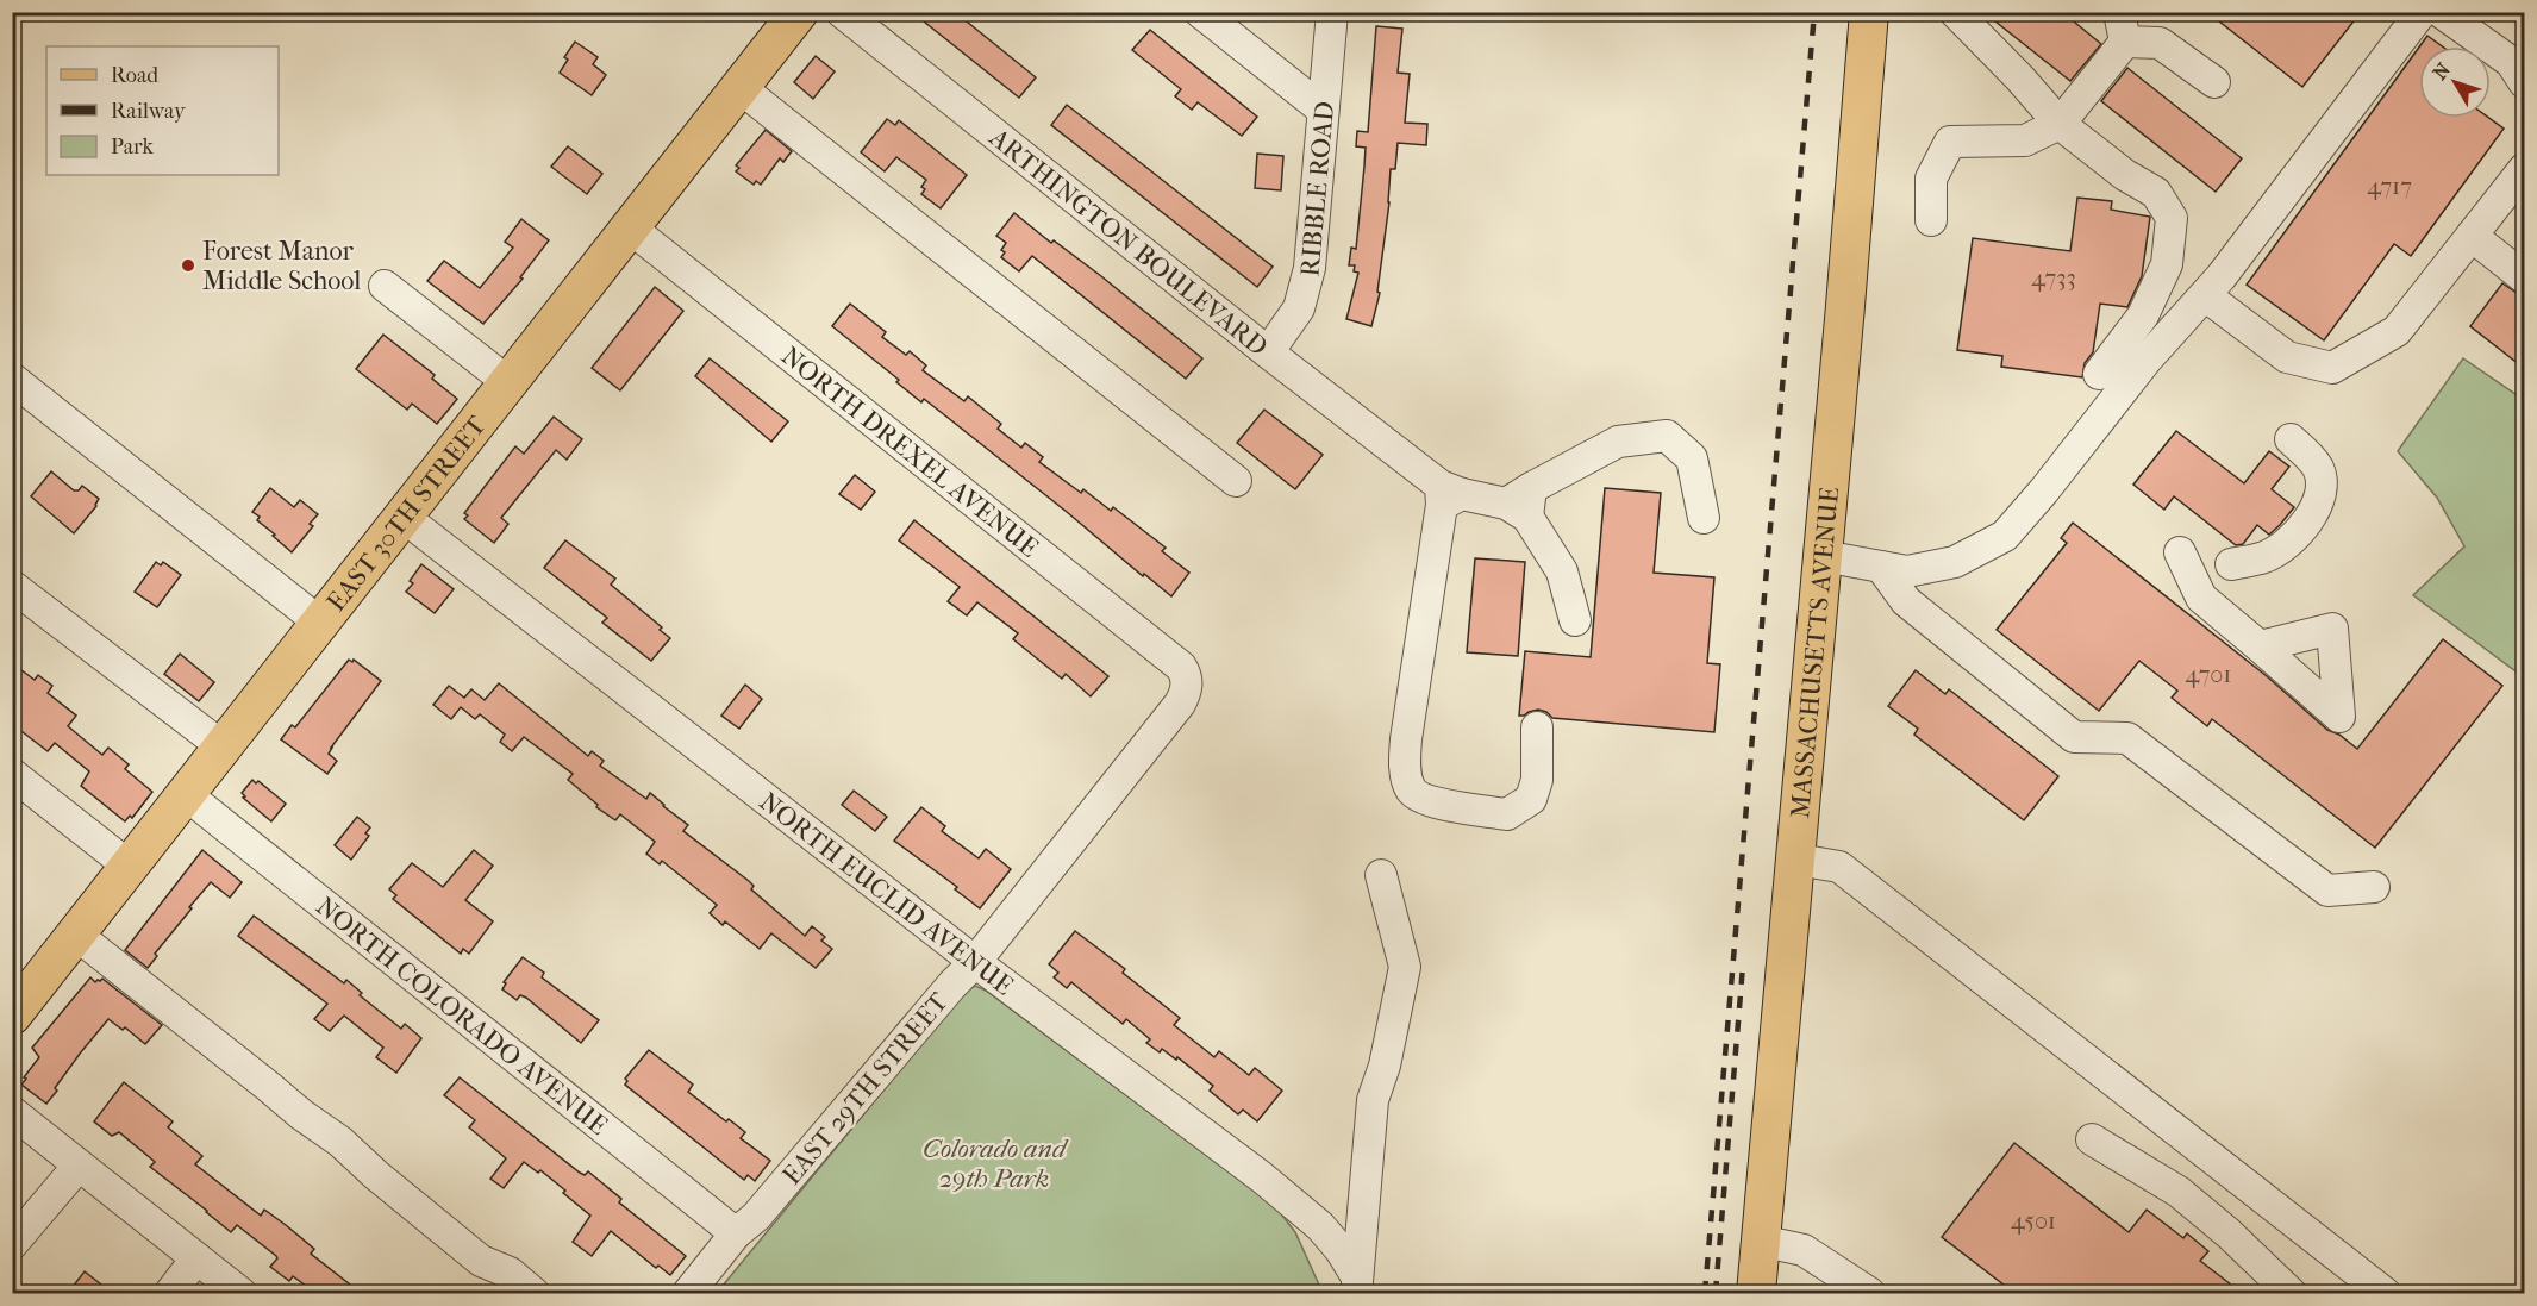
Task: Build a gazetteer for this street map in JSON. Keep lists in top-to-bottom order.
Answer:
{
  "streets": {
    "main road": ["EAST 30TH STREET", "MASSACHUSETTS AVENUE"],
    "street": [
      "RIBBLE ROAD",
      "ARTHINGTON BOULEVARD",
      "NORTH DREXEL AVENUE",
      "NORTH EUCLID AVENUE",
      "NORTH COLORADO AVENUE",
      "EAST 29TH STREET"
    ]
  },
  "crossings": [
    ["RIBBLE ROAD", "ARTHINGTON BOULEVARD"],
    ["NORTH DREXEL AVENUE", "EAST 30TH STREET"],
    ["NORTH DREXEL AVENUE", "EAST 29TH STREET"],
    ["EAST 30TH STREET", "NORTH EUCLID AVENUE"],
    ["EAST 30TH STREET", "NORTH COLORADO AVENUE"],
    ["NORTH EUCLID AVENUE", "EAST 29TH STREET"],
    ["NORTH COLORADO AVENUE", "EAST 29TH STREET"]
  ],
  "parks": ["Colorado and 29th Park"],
  "places": ["Forest Manor Middle School"],
  "house_numbers": [
    "4717",
    "4733",
    "4701",
    "4501"
  ],
  "legend": ["Road", "Railway", "Park"],
  "north": "top left"
}
